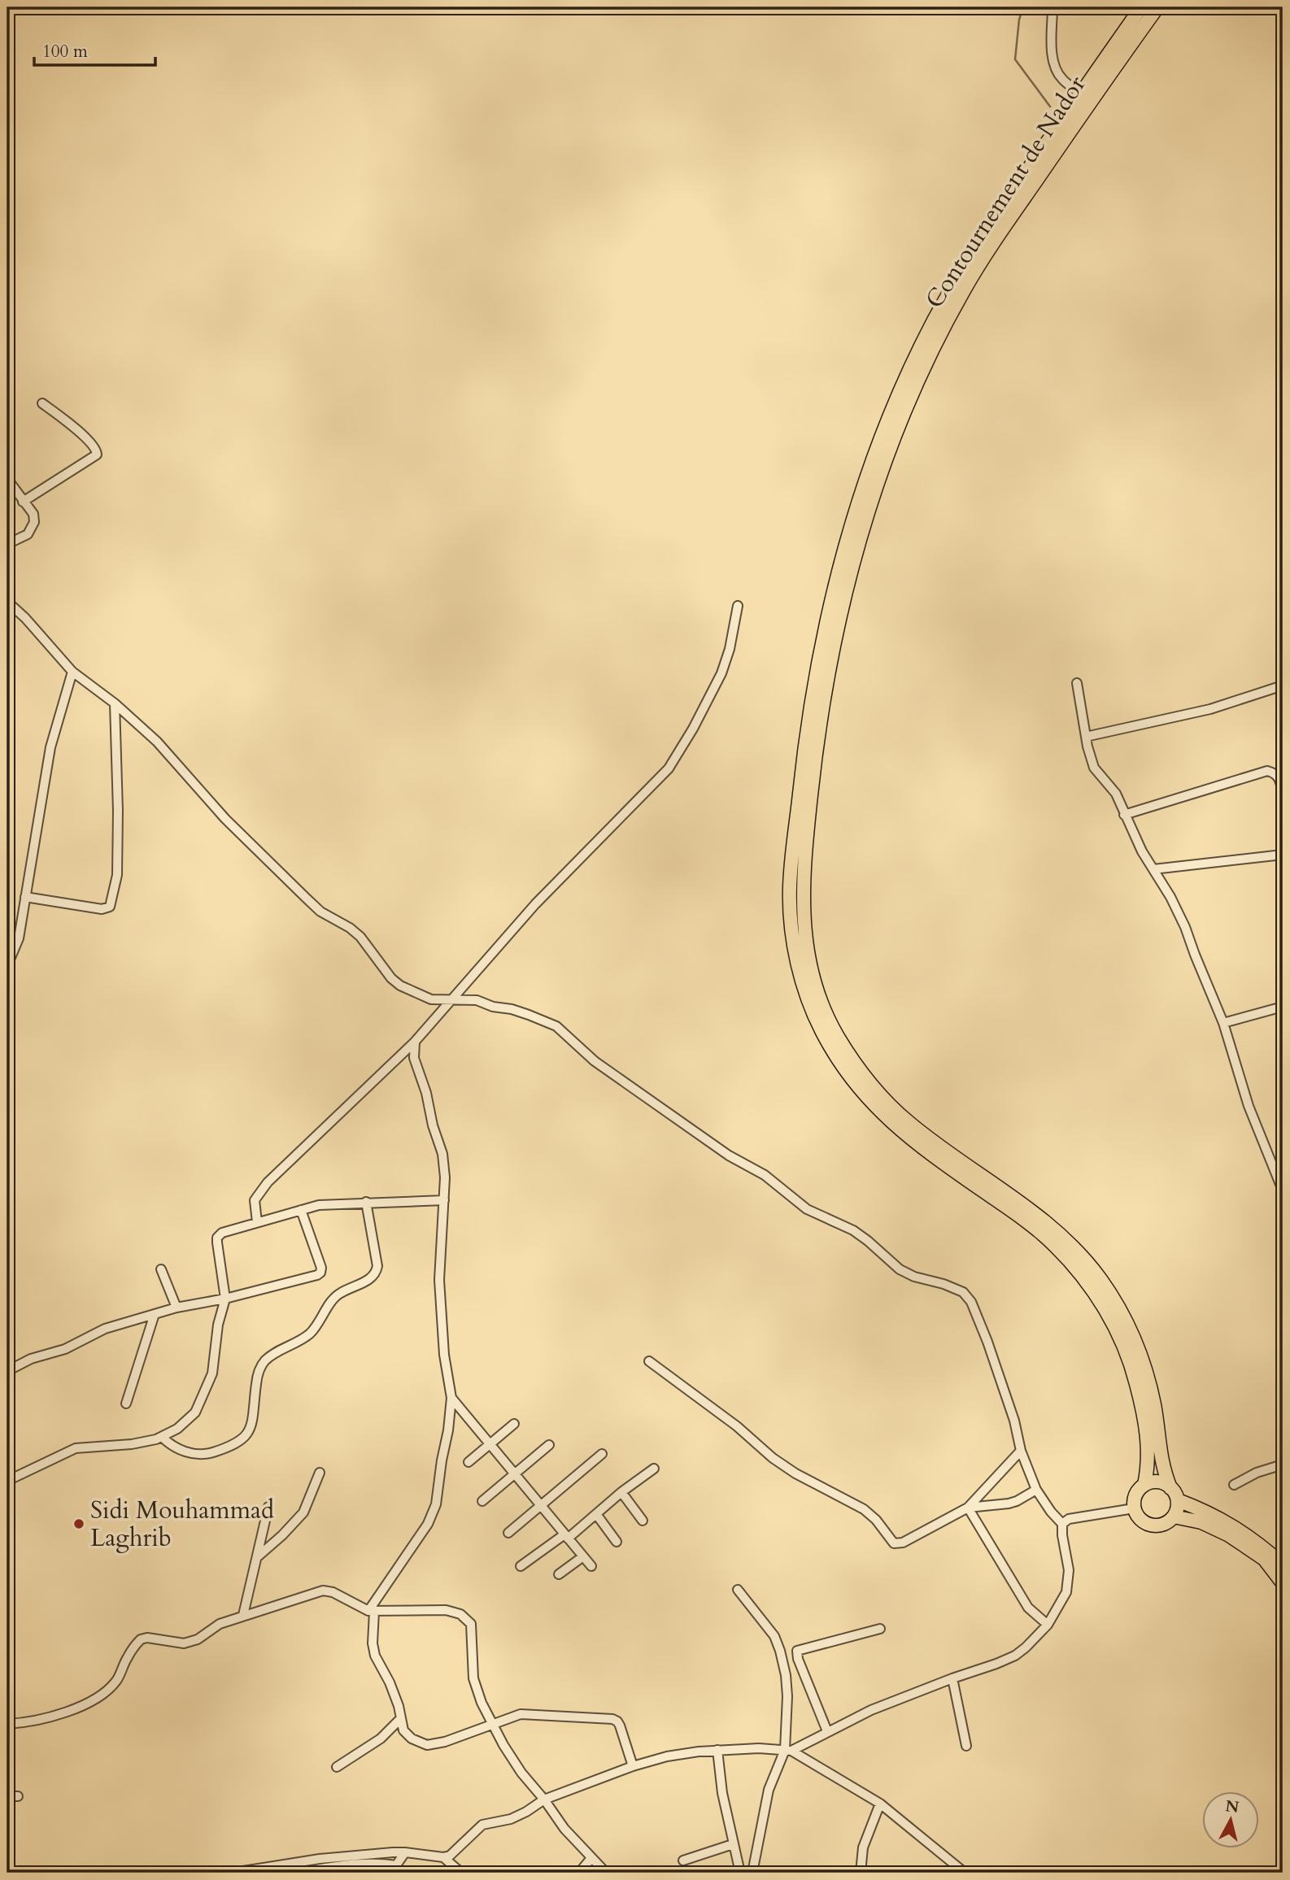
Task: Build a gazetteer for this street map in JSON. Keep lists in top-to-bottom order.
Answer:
{
  "streets": {
    "highway": ["Contournement de Nador"]
  },
  "places": ["Sidi Mouhammad Laghrib"],
  "scale_bar": "100 m",
  "north": "top"
}
